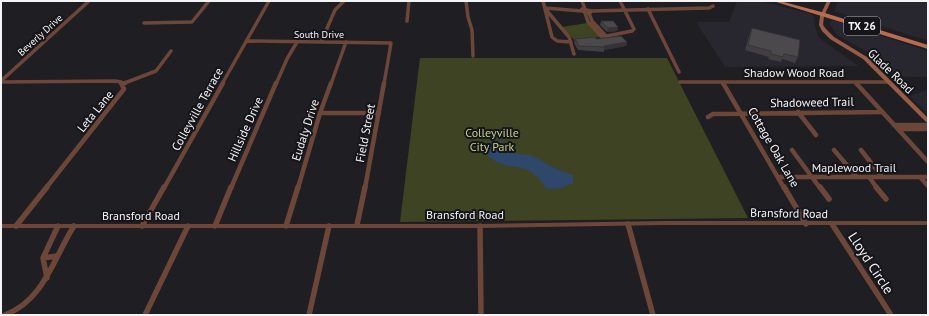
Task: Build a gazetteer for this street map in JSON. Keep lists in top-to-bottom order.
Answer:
{
  "streets": {
    "main road": ["TX 26", "Glade Road"],
    "street": [
      "South Drive",
      "Beverly Drive",
      "Shadow Wood Road",
      "Shadoweed Trail",
      "Colleyville Terrace",
      "Leta Lane",
      "Hillside Drive",
      "Eudaly Drive",
      "Field Street",
      "Cottage Oak Lane",
      "Maplewood Trail",
      "Bransford Road",
      "Lloyd Circle"
    ]
  },
  "crossings": [
    ["TX 26", "Glade Road"],
    ["South Drive", "Colleyville Terrace"],
    ["South Drive", "Hillside Drive"],
    ["South Drive", "Eudaly Drive"],
    ["South Drive", "Field Street"],
    ["Beverly Drive", "Leta Lane"],
    ["Glade Road", "Shadow Wood Road"],
    ["Shadow Wood Road", "Cottage Oak Lane"],
    ["Shadoweed Trail", "Cottage Oak Lane"],
    ["Colleyville Terrace", "Bransford Road"],
    ["Leta Lane", "Bransford Road"],
    ["Hillside Drive", "Bransford Road"],
    ["Eudaly Drive", "Bransford Road"],
    ["Field Street", "Bransford Road"],
    ["Cottage Oak Lane", "Maplewood Trail"],
    ["Cottage Oak Lane", "Bransford Road"],
    ["Bransford Road", "Lloyd Circle"]
  ],
  "parks": ["Colleyville City Park"]
}
